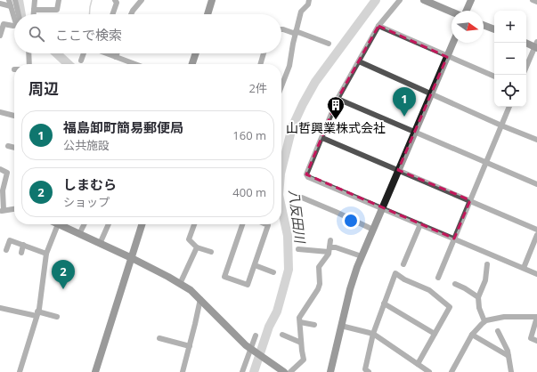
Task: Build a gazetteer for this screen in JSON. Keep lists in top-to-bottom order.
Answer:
{
  "water": ["八反田川"],
  "places": {
    "building": ["山哲興業株式会社"]
  },
  "north": "right",
  "page": {
    "map_buttons": ["+", "−"],
    "search": "ここで検索",
    "heading": ["周辺", "2件"],
    "pins": ["1", "2"],
    "list": [
      {
        "mark": "1",
        "name": "福島卸町簡易郵便局",
        "note": "公共施設",
        "value": "160 m"
      },
      {
        "mark": "2",
        "name": "しまむら",
        "note": "ショップ",
        "value": "400 m"
      }
    ]
  }
}
